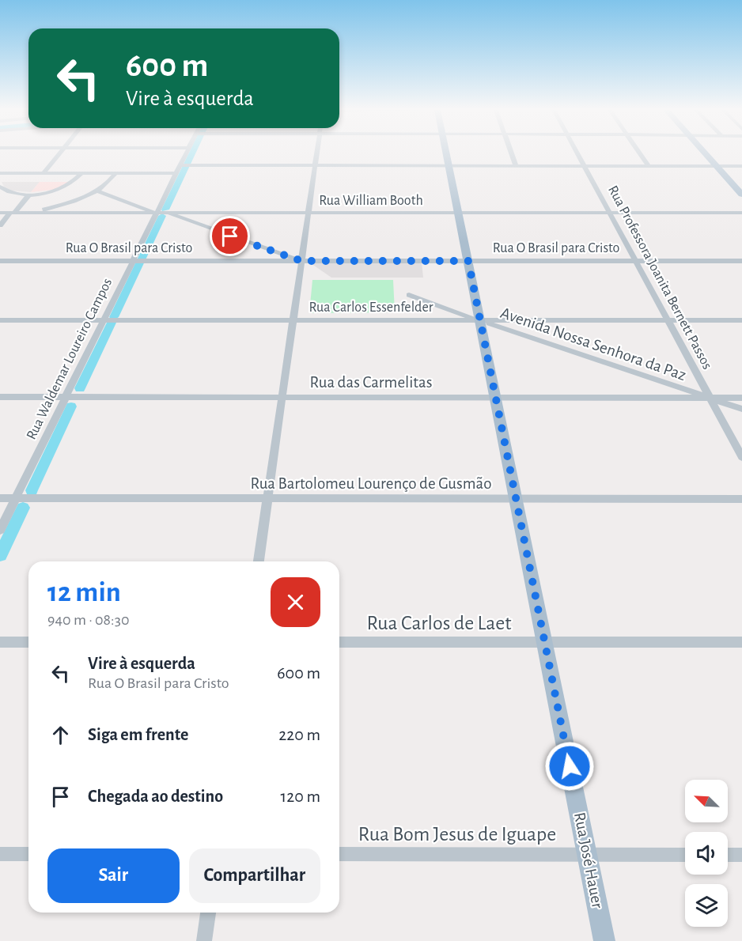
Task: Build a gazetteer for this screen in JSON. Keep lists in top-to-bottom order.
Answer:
{
  "streets": {
    "main road": ["Rua José Hauer"],
    "street": [
      "Rua William Booth",
      "Rua O Brasil para Cristo",
      "Rua Professora Joanita Bernett Passos",
      "Rua Carlos Essenfelder",
      "Avenida Nossa Senhora da Paz",
      "Rua Waldemar Loureiro Campos",
      "Rua das Carmelitas",
      "Rua Bartolomeu Lourenço de Gusmão",
      "Rua Carlos de Laet",
      "Rua Bom Jesus de Iguape"
    ]
  },
  "crossings": [
    ["Rua William Booth", "Rua Professora Joanita Bernett Passos"],
    ["Rua William Booth", "Rua Waldemar Loureiro Campos"],
    ["Rua William Booth", "Rua José Hauer"],
    ["Rua O Brasil para Cristo", "Rua Professora Joanita Bernett Passos"],
    ["Rua O Brasil para Cristo", "Rua Waldemar Loureiro Campos"],
    ["Rua O Brasil para Cristo", "Rua José Hauer"],
    ["Rua Professora Joanita Bernett Passos", "Rua Carlos Essenfelder"],
    ["Rua Professora Joanita Bernett Passos", "Avenida Nossa Senhora da Paz"],
    ["Rua Professora Joanita Bernett Passos", "Rua das Carmelitas"],
    ["Rua Carlos Essenfelder", "Avenida Nossa Senhora da Paz"],
    ["Rua Carlos Essenfelder", "Rua Waldemar Loureiro Campos"],
    ["Rua Carlos Essenfelder", "Rua José Hauer"],
    ["Avenida Nossa Senhora da Paz", "Rua das Carmelitas"],
    ["Avenida Nossa Senhora da Paz", "Rua José Hauer"],
    ["Rua Waldemar Loureiro Campos", "Rua das Carmelitas"],
    ["Rua Waldemar Loureiro Campos", "Rua Bartolomeu Lourenço de Gusmão"],
    ["Rua das Carmelitas", "Rua José Hauer"],
    ["Rua Bartolomeu Lourenço de Gusmão", "Rua José Hauer"],
    ["Rua Carlos de Laet", "Rua José Hauer"],
    ["Rua Bom Jesus de Iguape", "Rua José Hauer"]
  ],
  "north": "top left",
  "page": {
    "turn": ["600 m", "Vire à esquerda"],
    "heading": ["12 min", "940 m · 08:30"],
    "list": [
      {
        "name": "Vire à esquerda",
        "note": "Rua O Brasil para Cristo",
        "value": "600 m"
      },
      {
        "name": "Siga em frente",
        "value": "220 m"
      },
      {
        "name": "Chegada ao destino",
        "value": "120 m"
      }
    ],
    "buttons": ["Sair", "Compartilhar"]
  }
}
